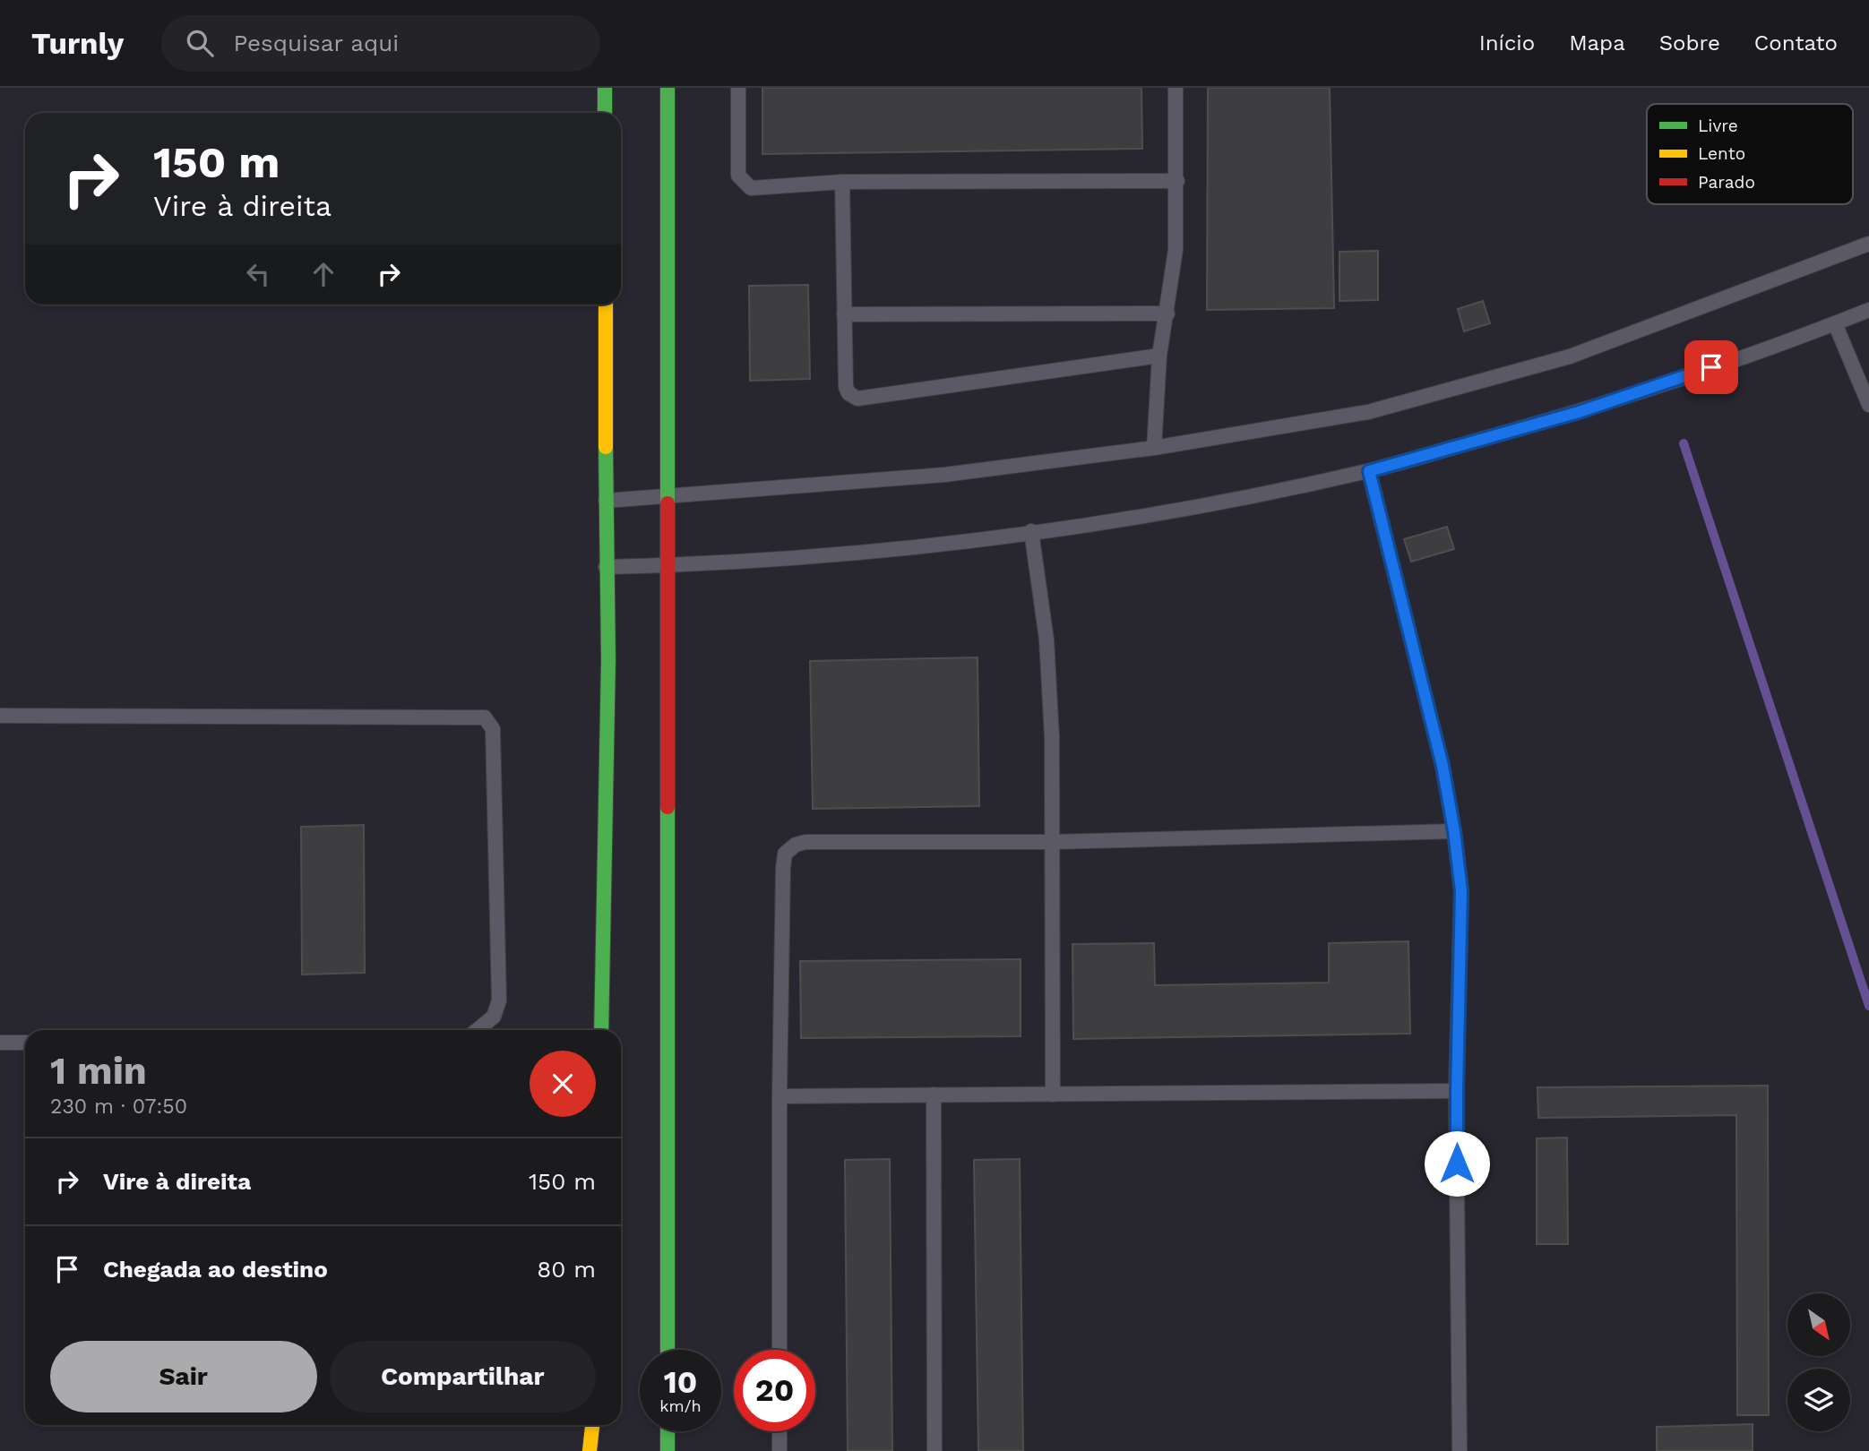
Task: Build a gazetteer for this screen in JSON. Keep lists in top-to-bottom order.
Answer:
{
  "legend": ["Livre", "Lento", "Parado"],
  "north": "bottom right",
  "page": {
    "header": "Turnly",
    "search": "Pesquisar aqui",
    "nav": [
      "Início",
      "Mapa",
      "Sobre",
      "Contato"
    ],
    "turn": ["150 m", "Vire à direita"],
    "heading": ["1 min", "230 m · 07:50"],
    "list": [
      {
        "name": "Vire à direita",
        "value": "150 m"
      },
      {
        "name": "Chegada ao destino",
        "value": "80 m"
      }
    ],
    "buttons": ["Sair", "Compartilhar"],
    "speed": "10 km/h",
    "limit": "20"
  }
}
